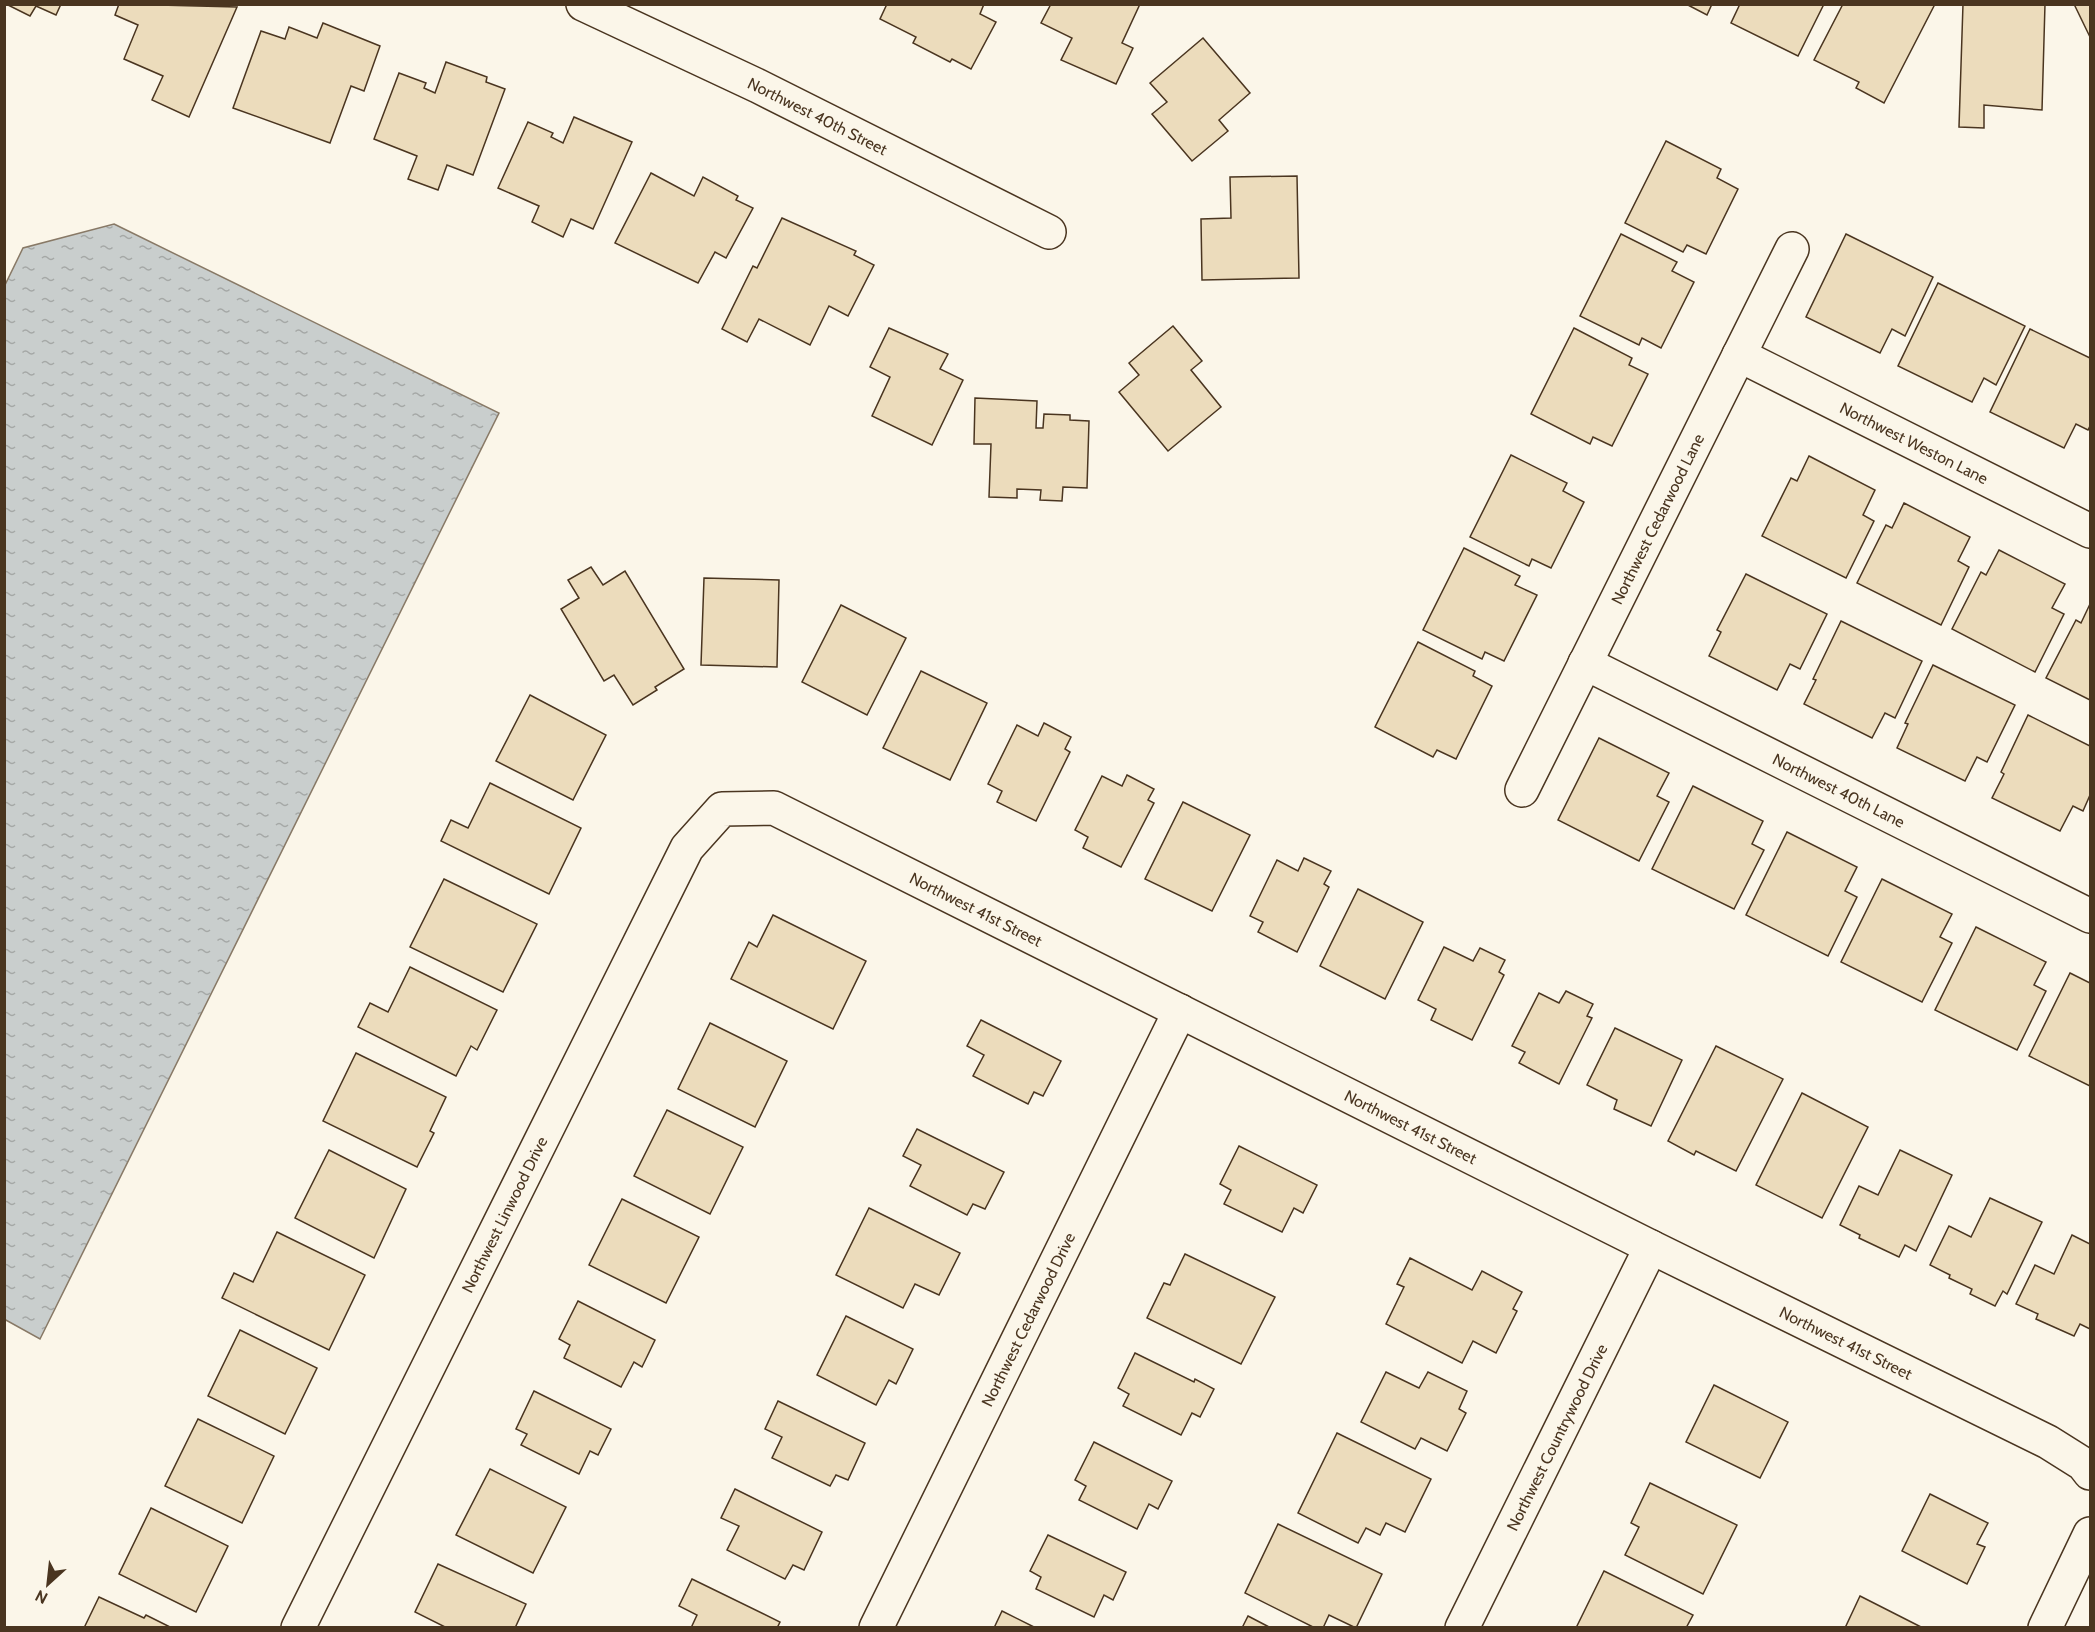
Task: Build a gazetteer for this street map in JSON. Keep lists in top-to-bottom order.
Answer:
{
  "streets": {
    "street": [
      "Northwest 40th Street",
      "Northwest Weston Lane",
      "Northwest Cedarwood Lane",
      "Northwest 40th Lane",
      "Northwest 41st Street",
      "Northwest Linwood Drive",
      "Northwest Cedarwood Drive",
      "Northwest Countrywood Drive"
    ]
  },
  "crossings": [
    ["Northwest Weston Lane", "Northwest Cedarwood Lane"],
    ["Northwest Cedarwood Lane", "Northwest 40th Lane"],
    ["Northwest 41st Street", "Northwest Linwood Drive"],
    ["Northwest 41st Street", "Northwest Cedarwood Drive"],
    ["Northwest 41st Street", "Northwest Countrywood Drive"]
  ],
  "north": "bottom left"
}
